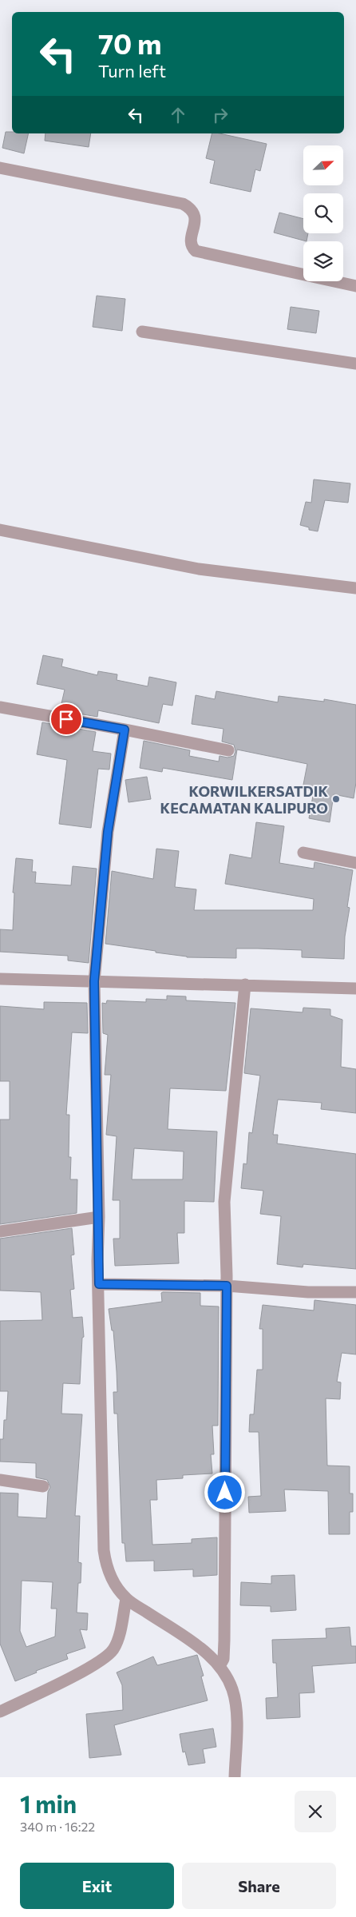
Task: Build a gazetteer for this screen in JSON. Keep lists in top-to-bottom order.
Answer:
{
  "places": ["KORWILKERSATDIK KECAMATAN KALIPURO"],
  "north": "top right",
  "page": {
    "turn": ["70 m", "Turn left"],
    "heading": ["1 min", "340 m · 16:22"],
    "buttons": ["Exit", "Share"]
  }
}
